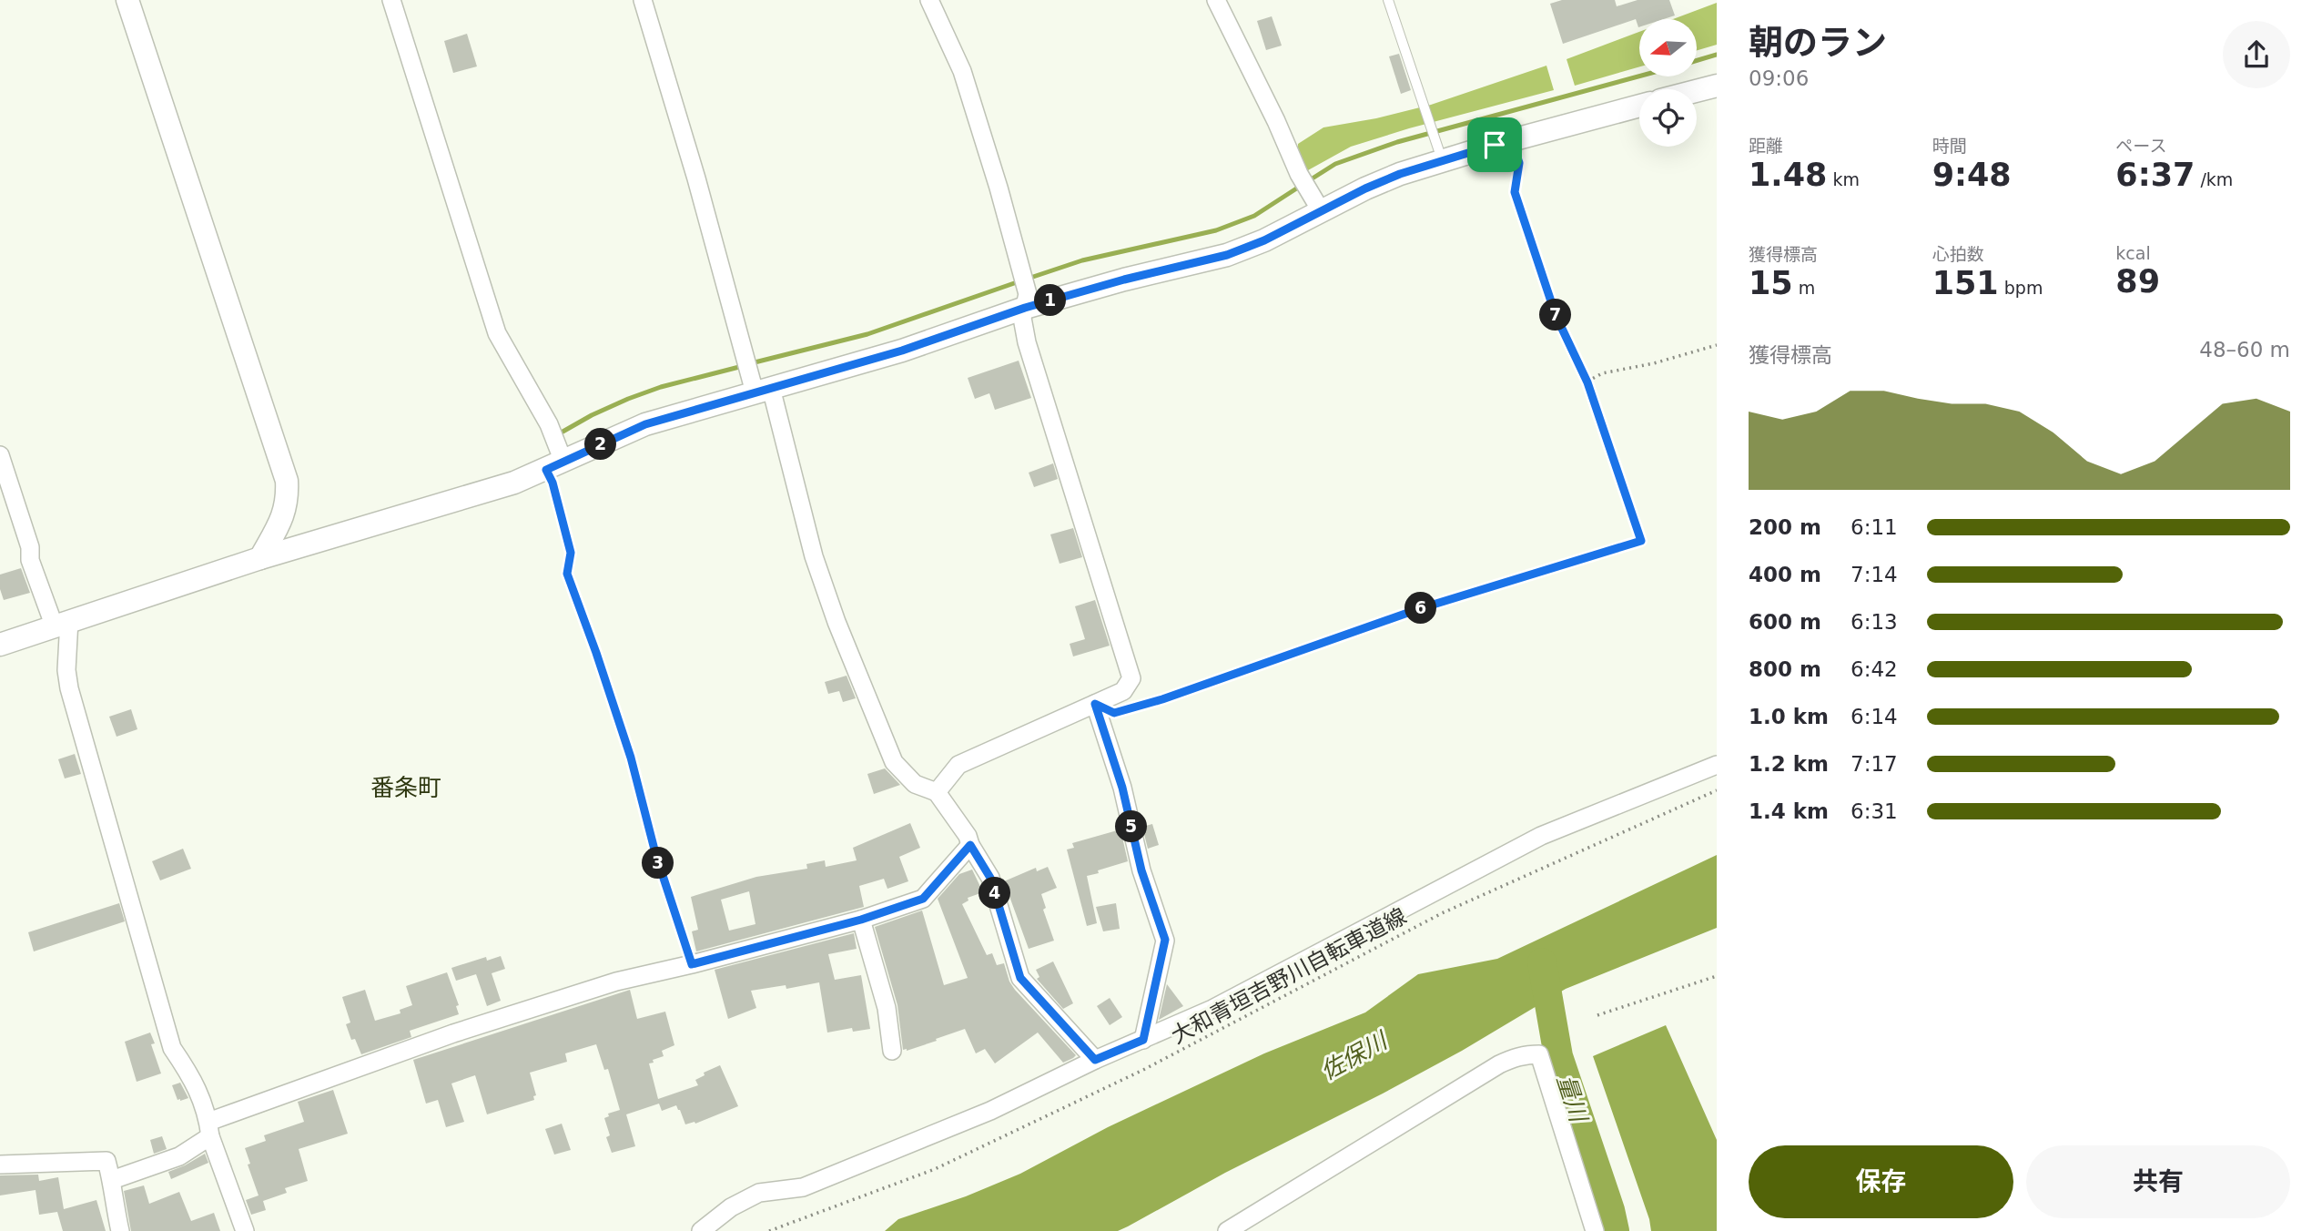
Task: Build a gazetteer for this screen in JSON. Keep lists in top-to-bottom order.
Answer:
{
  "streets": {
    "path": ["大和青垣吉野川自転車道線"]
  },
  "districts": ["番条町"],
  "water": ["佐保川", "量川"],
  "north": "left",
  "page": {
    "heading": ["朝のラン", "09:06"],
    "stats": [
      ["距離", "1.48 km"],
      ["時間", "9:48"],
      ["ペース", "6:37 /km"],
      ["獲得標高", "15 m"],
      ["心拍数", "151 bpm"],
      ["kcal", "89"]
    ],
    "pins": [
      "1",
      "7",
      "2",
      "6",
      "5",
      "3",
      "4"
    ],
    "chart": ["獲得標高", "48–60 m"],
    "list": [
      {
        "name": "200 m",
        "note": "6:11"
      },
      {
        "name": "400 m",
        "note": "7:14"
      },
      {
        "name": "600 m",
        "note": "6:13"
      },
      {
        "name": "800 m",
        "note": "6:42"
      },
      {
        "name": "1.0 km",
        "note": "6:14"
      },
      {
        "name": "1.2 km",
        "note": "7:17"
      },
      {
        "name": "1.4 km",
        "note": "6:31"
      }
    ],
    "buttons": ["保存", "共有"]
  }
}
